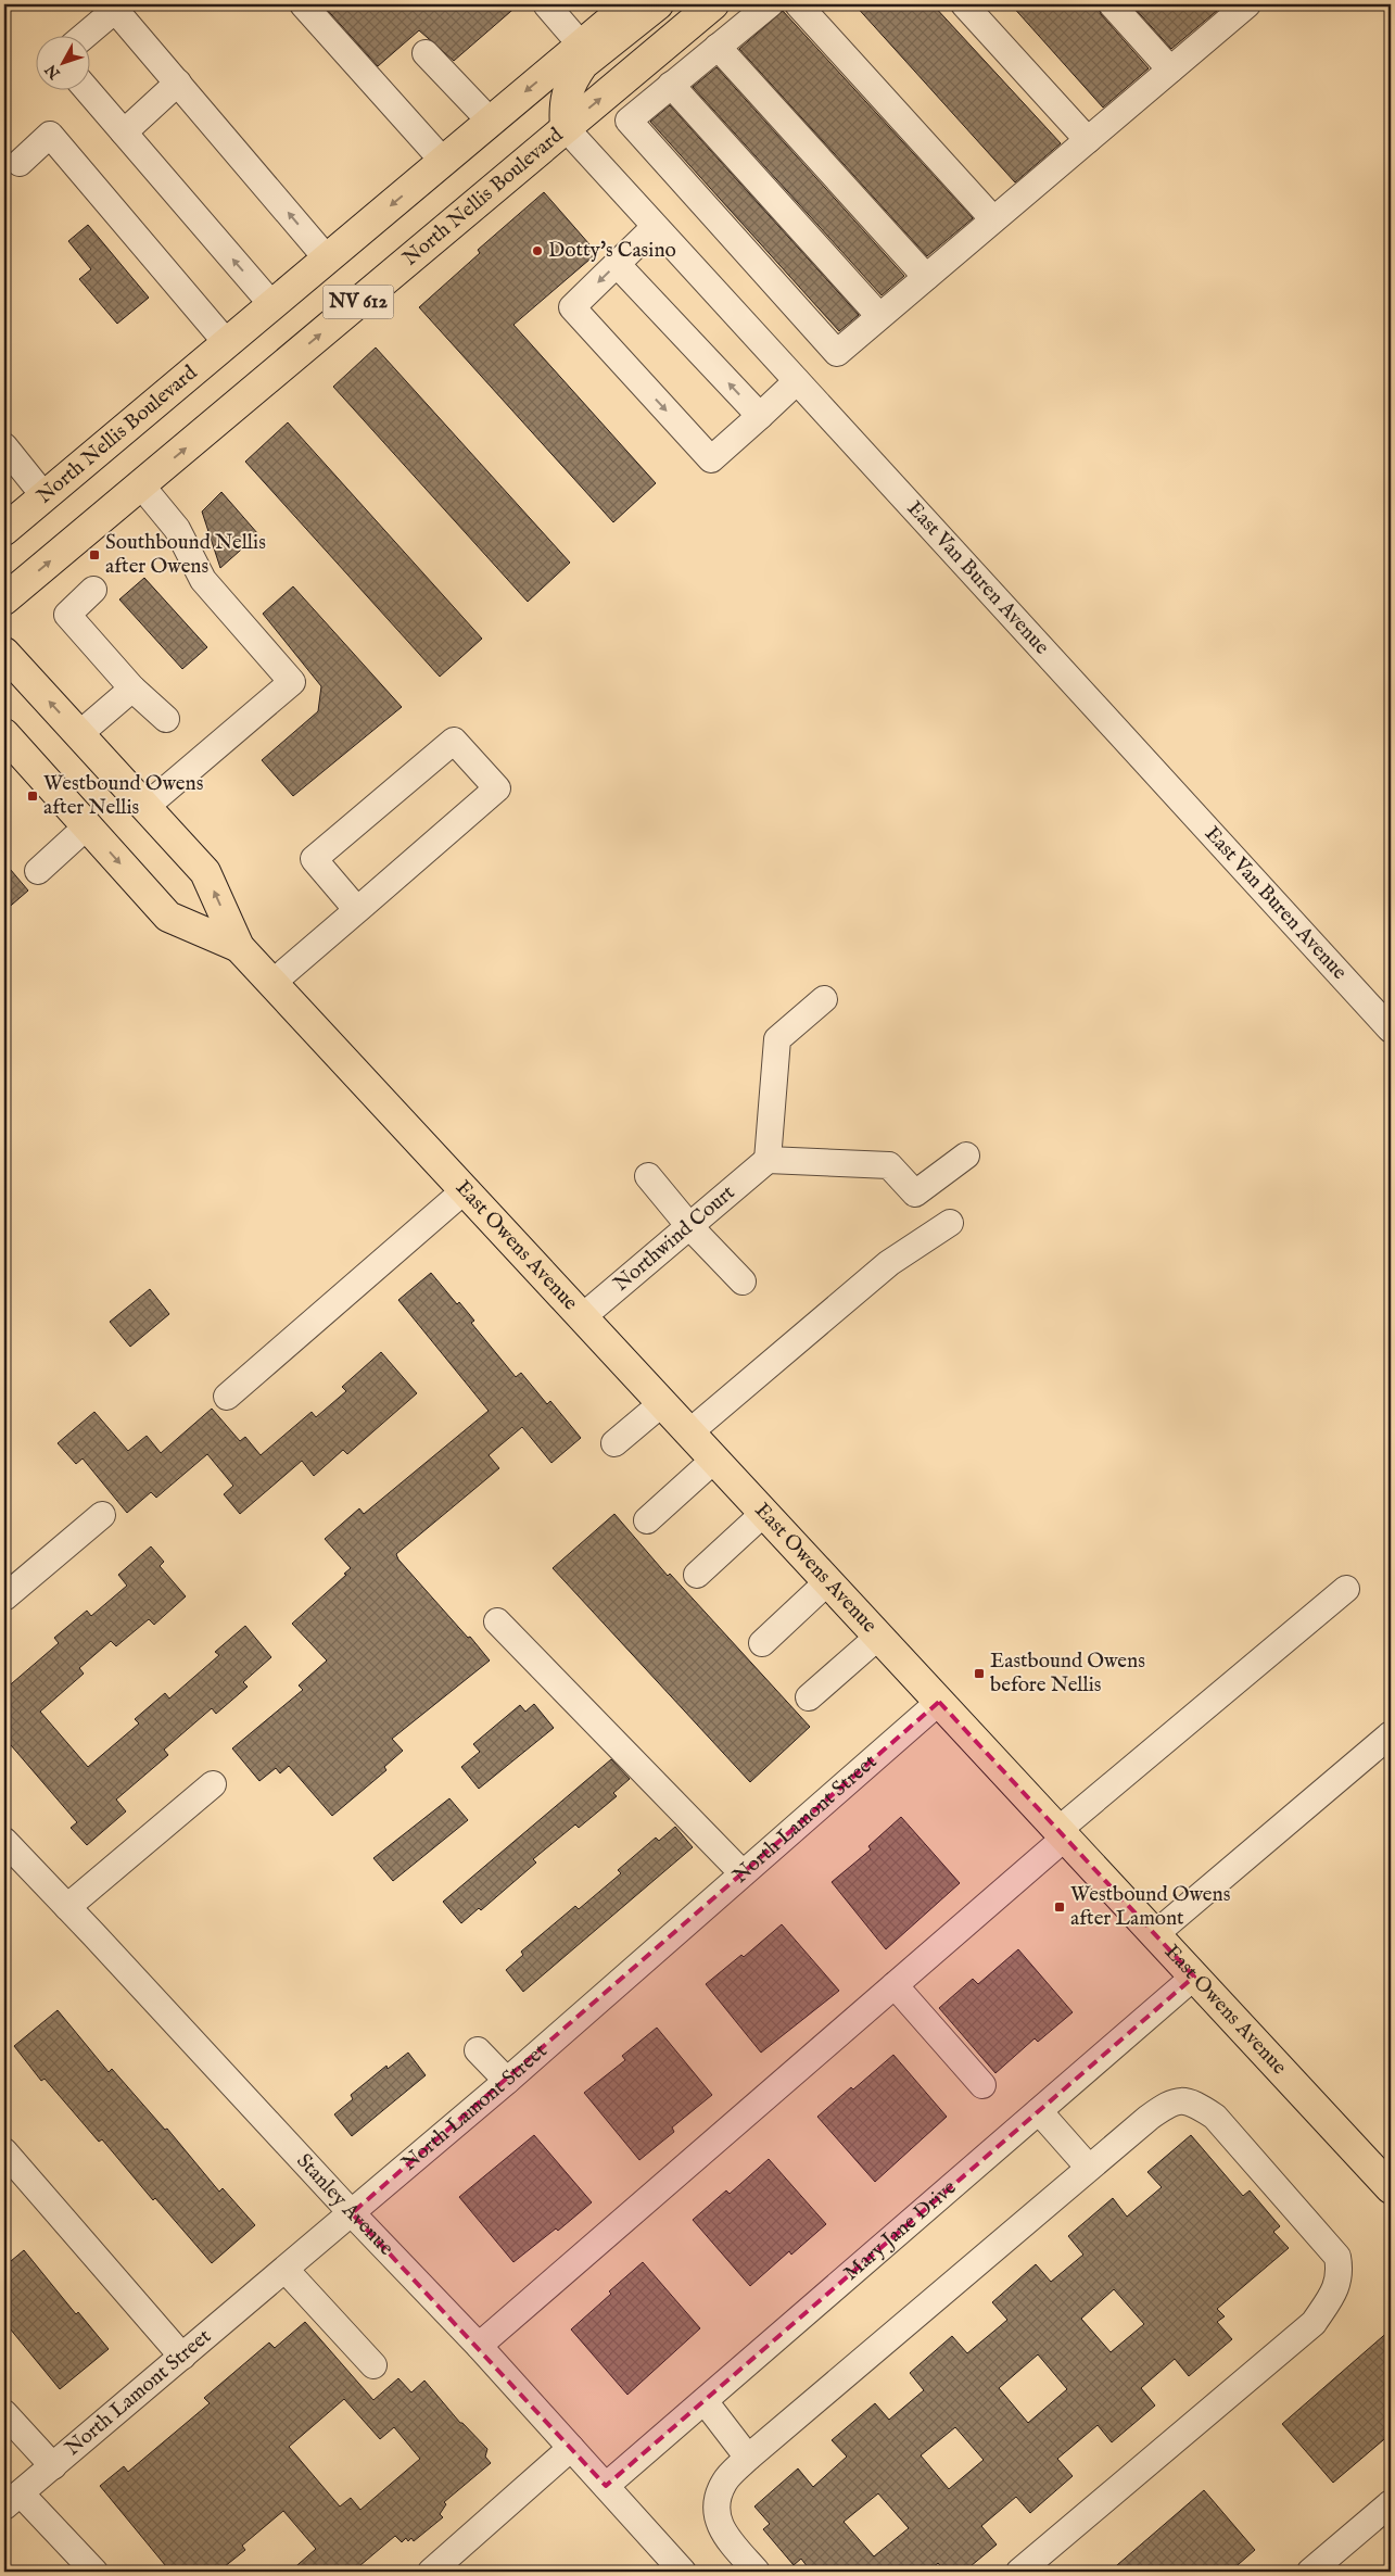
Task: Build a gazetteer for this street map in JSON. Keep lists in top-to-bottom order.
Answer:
{
  "streets": {
    "main road": ["North Nellis Boulevard", "NV 612", "East Owens Avenue"],
    "street": [
      "East Van Buren Avenue",
      "Northwind Court",
      "North Lamont Street",
      "Stanley Avenue",
      "Mary Jane Drive"
    ]
  },
  "crossings": [
    ["North Nellis Boulevard", "East Van Buren Avenue"],
    ["Northwind Court", "East Owens Avenue"],
    ["East Owens Avenue", "North Lamont Street"],
    ["East Owens Avenue", "Mary Jane Drive"],
    ["North Lamont Street", "Stanley Avenue"],
    ["Stanley Avenue", "Mary Jane Drive"]
  ],
  "places": {
    "other": ["Dotty's Casino"],
    "transit": [
      "Southbound Nellis after Owens",
      "Westbound Owens after Nellis",
      "Eastbound Owens before Nellis",
      "Westbound Owens after Lamont"
    ]
  },
  "north": "bottom left"
}
